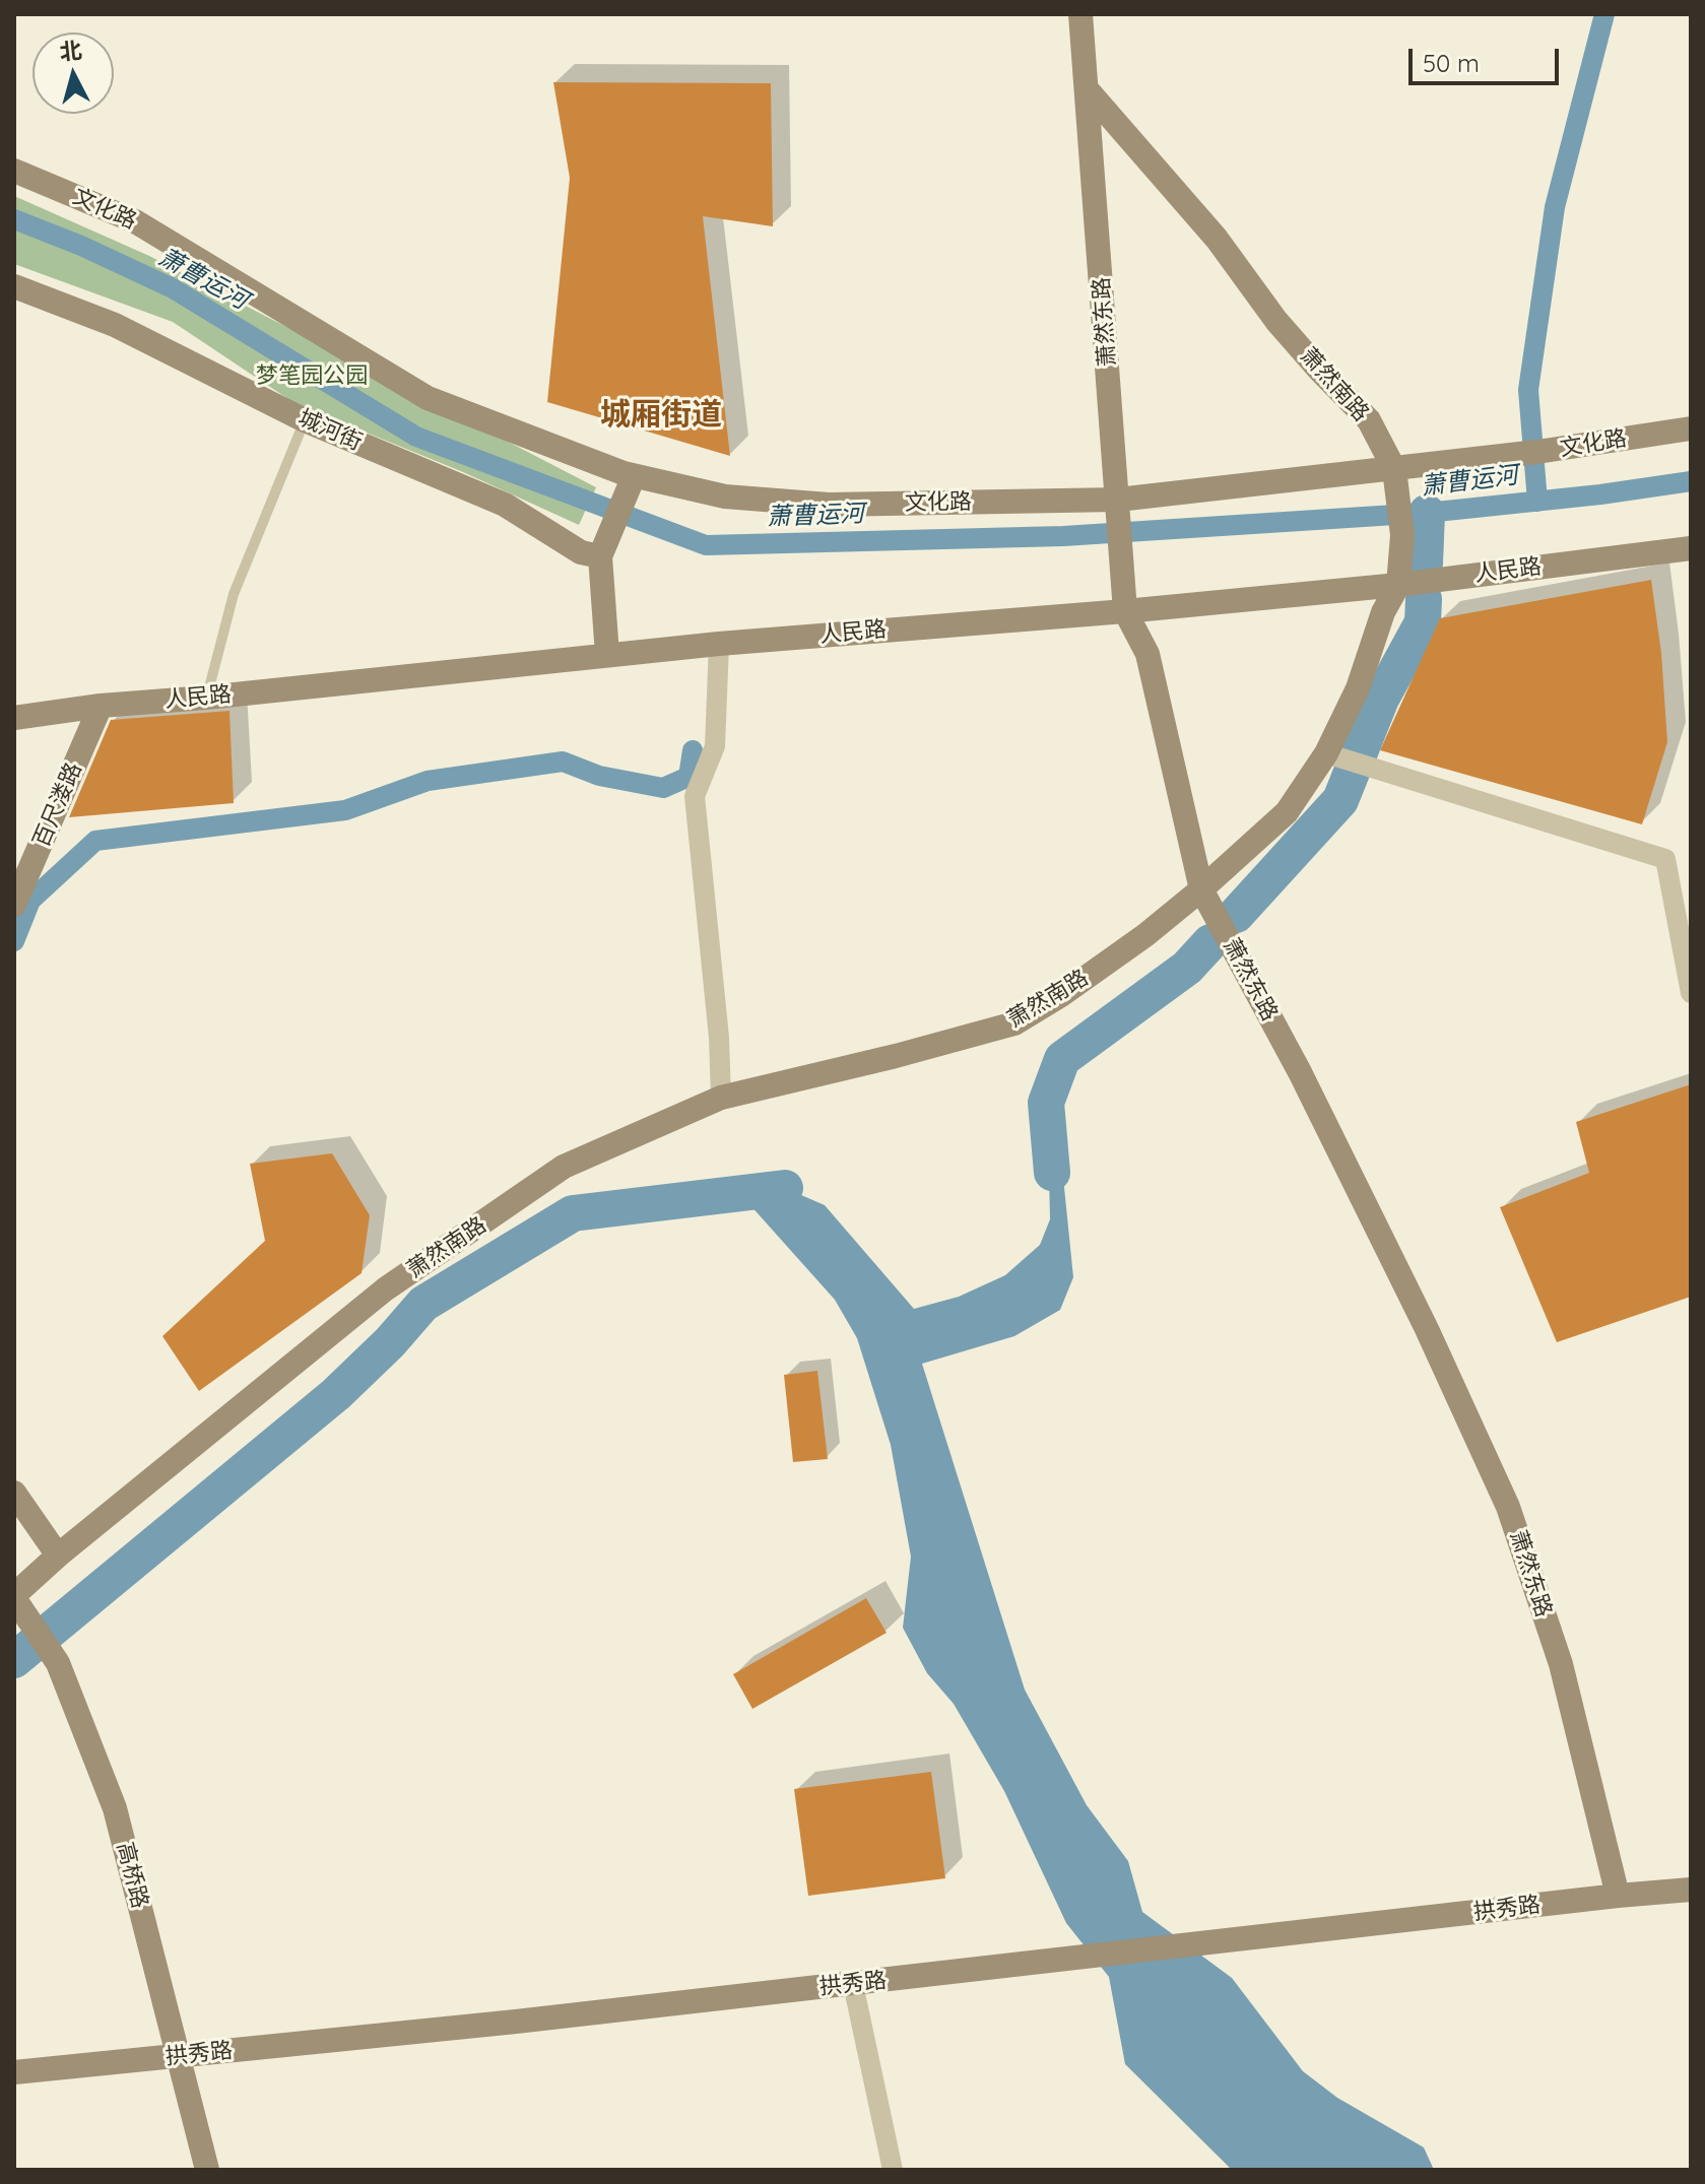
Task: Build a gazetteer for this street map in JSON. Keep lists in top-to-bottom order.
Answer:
{
  "streets": {
    "street": [
      "文化路",
      "萧然东路",
      "萧然南路",
      "城河街",
      "人民路",
      "百尺溇路",
      "高桥路",
      "拱秀路"
    ]
  },
  "crossings": [
    ["文化路", "萧然东路"],
    ["文化路", "萧然南路"],
    ["萧然东路", "萧然南路"],
    ["萧然东路", "人民路"],
    ["萧然东路", "拱秀路"],
    ["萧然南路", "人民路"],
    ["萧然南路", "高桥路"],
    ["人民路", "百尺溇路"],
    ["高桥路", "拱秀路"]
  ],
  "districts": ["城厢街道"],
  "water": ["萧曹运河"],
  "parks": ["梦笔园公园"],
  "scale_bar": "50 m",
  "north": "top"
}
